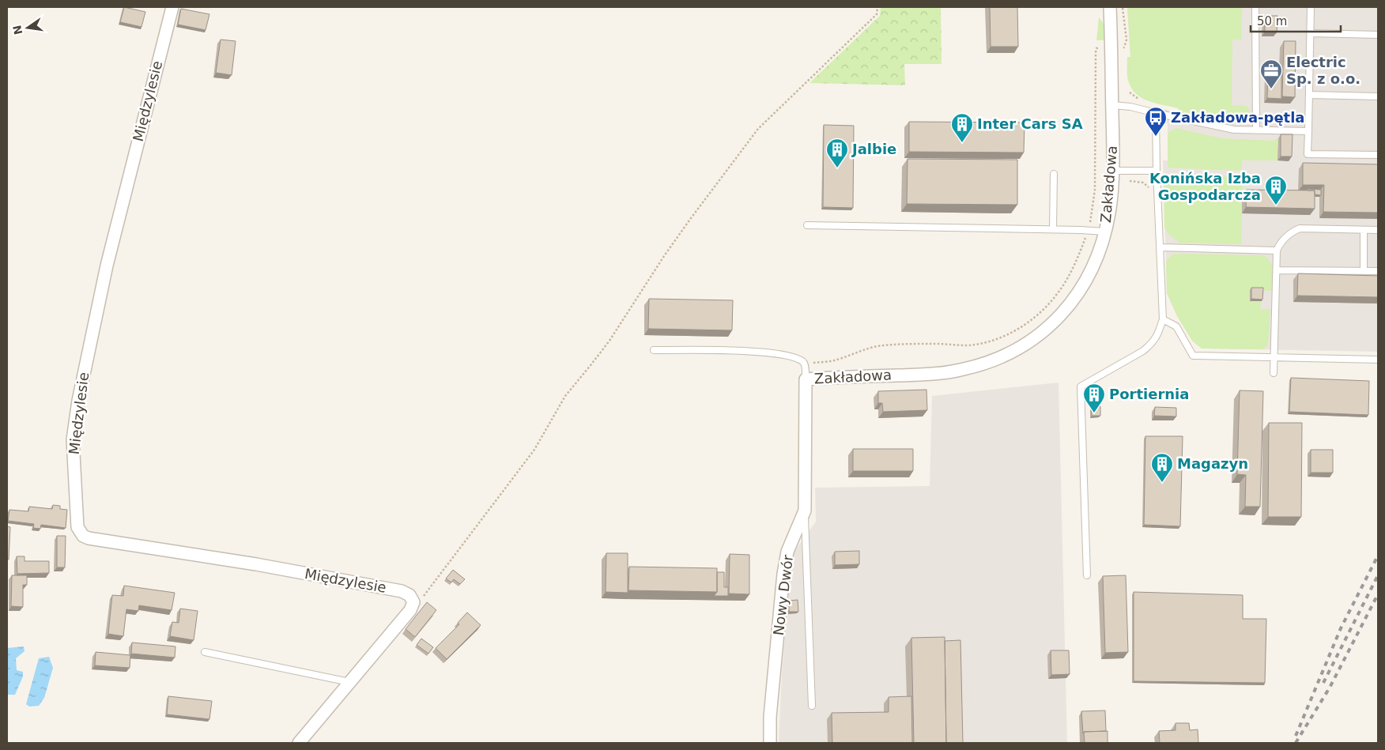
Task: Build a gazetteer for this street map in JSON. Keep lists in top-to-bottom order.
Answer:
{
  "streets": {
    "street": ["Międzylesie", "Zakładowa", "Nowy Dwór"]
  },
  "crossings": [
    ["Zakładowa", "Nowy Dwór"]
  ],
  "places": {
    "office": ["Electric Sp. z o.o."],
    "bus stop": ["Zakładowa-pętla"],
    "building": [
      "Inter Cars SA",
      "Jalbie",
      "Konińska Izba Gospodarcza",
      "Portiernia",
      "Magazyn"
    ]
  },
  "scale_bar": "50 m",
  "north": "left"
}
